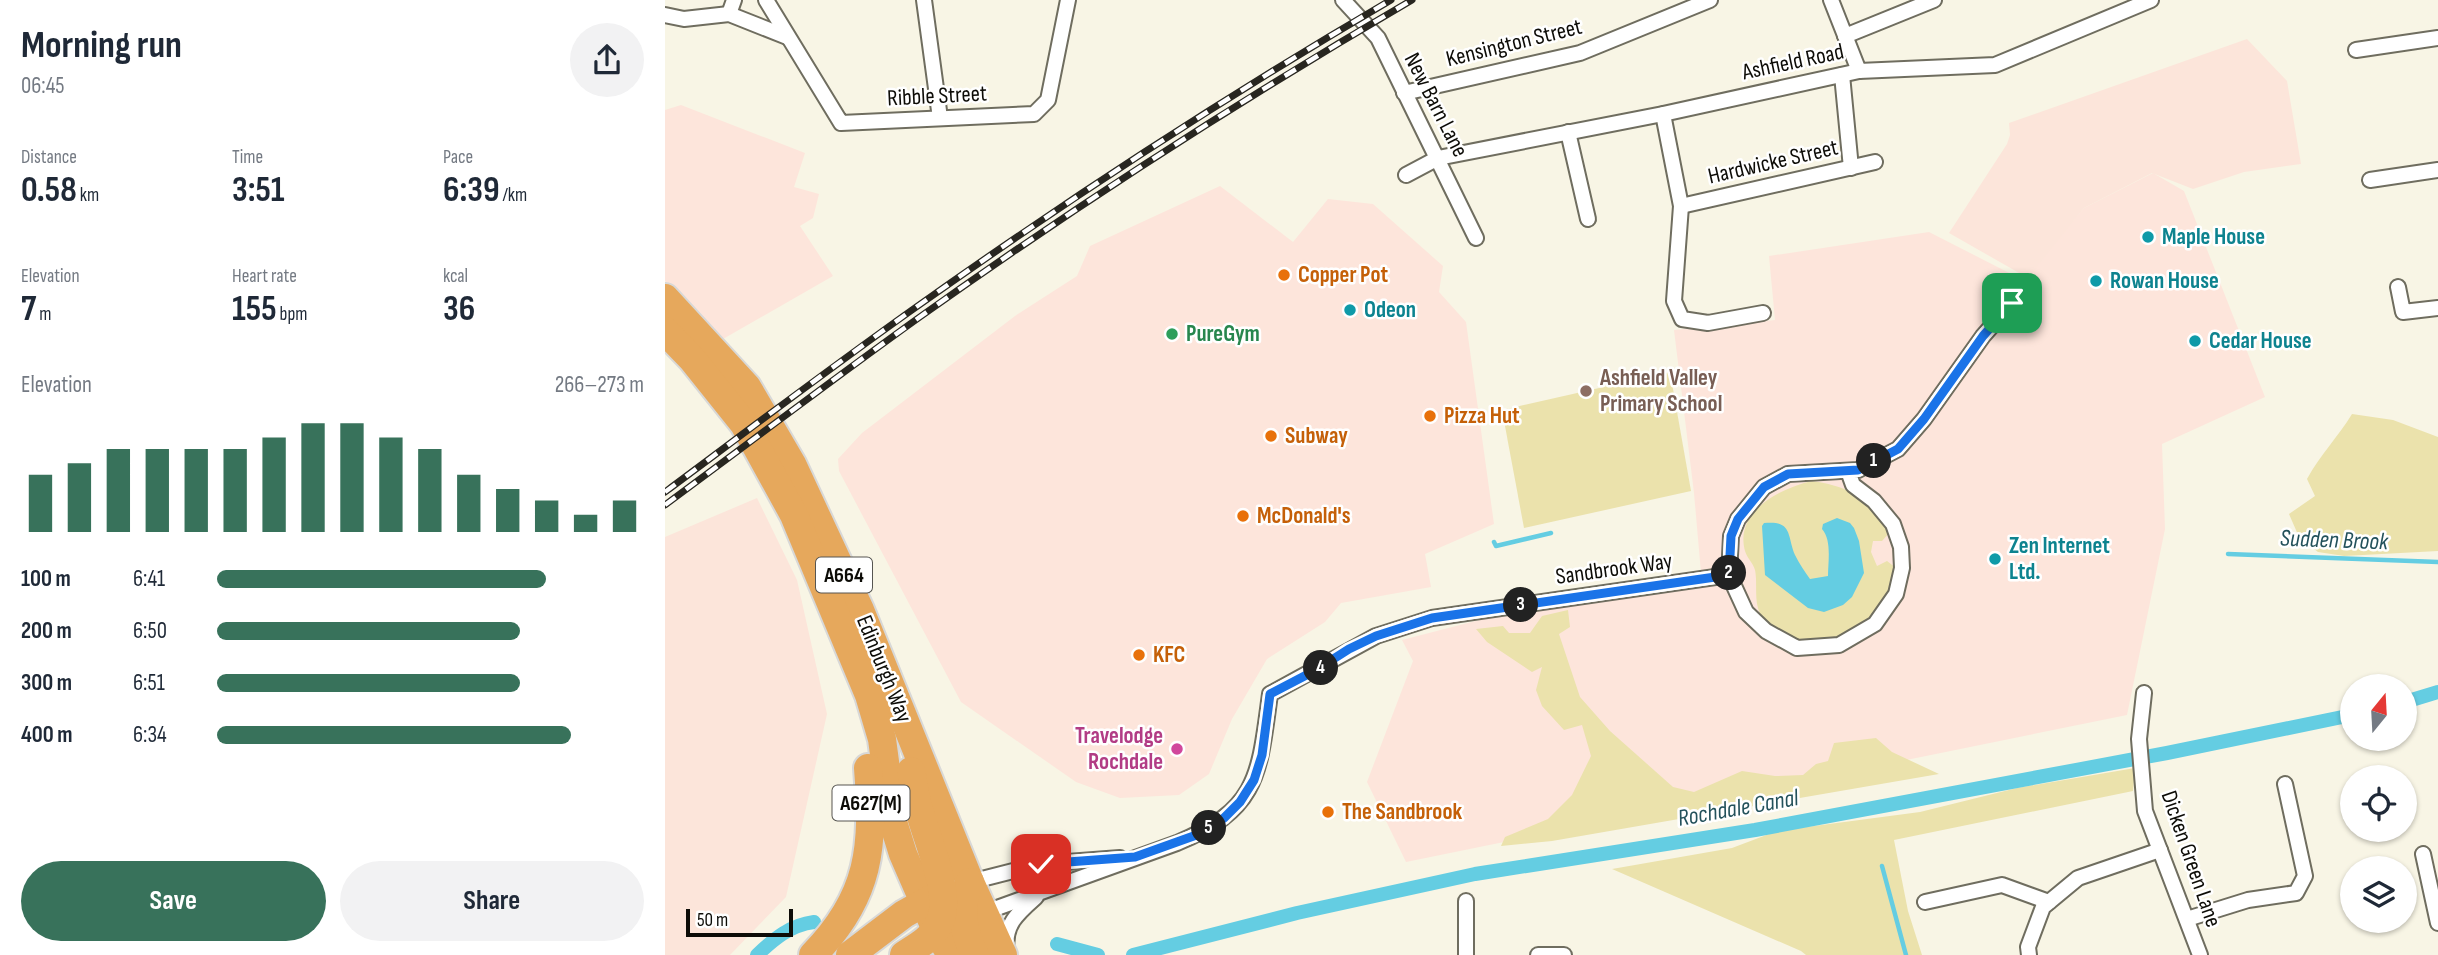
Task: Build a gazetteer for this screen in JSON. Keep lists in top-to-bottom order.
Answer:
{
  "streets": {
    "highway": ["A664", "Edinburgh Way", "A627(M)"],
    "street": [
      "Kensington Street",
      "Ashfield Road",
      "Ribble Street",
      "New Barn Lane",
      "Hardwicke Street",
      "Sandbrook Way",
      "Dicken Green Lane"
    ]
  },
  "crossings": [
    ["Kensington Street", "New Barn Lane"],
    ["Ashfield Road", "New Barn Lane"],
    ["Sandbrook Way", "A664"],
    ["Sandbrook Way", "Edinburgh Way"],
    ["A664", "Edinburgh Way"],
    ["Edinburgh Way", "A627(M)"]
  ],
  "water": ["Sudden Brook", "Rochdale Canal"],
  "places": [
    "Maple House",
    "Copper Pot",
    "Rowan House",
    "Odeon",
    "PureGym",
    "Cedar House",
    "Ashfield Valley Primary School",
    "Pizza Hut",
    "Subway",
    "McDonald's",
    "Zen Internet Ltd.",
    "KFC",
    "Travelodge Rochdale",
    "The Sandbrook"
  ],
  "scale_bar": "50 m",
  "north": "top",
  "page": {
    "heading": ["Morning run", "06:45"],
    "stats": [
      ["Distance", "0.58 km"],
      ["Time", "3:51"],
      ["Pace", "6:39 /km"],
      ["Elevation", "7 m"],
      ["Heart rate", "155 bpm"],
      ["kcal", "36"]
    ],
    "chart": ["Elevation", "266–273 m"],
    "pins": [
      "1",
      "2",
      "3",
      "4",
      "5"
    ],
    "list": [
      {
        "name": "100 m",
        "note": "6:41"
      },
      {
        "name": "200 m",
        "note": "6:50"
      },
      {
        "name": "300 m",
        "note": "6:51"
      },
      {
        "name": "400 m",
        "note": "6:34"
      }
    ],
    "buttons": ["Save", "Share"],
    "scale": "50 m"
  }
}
